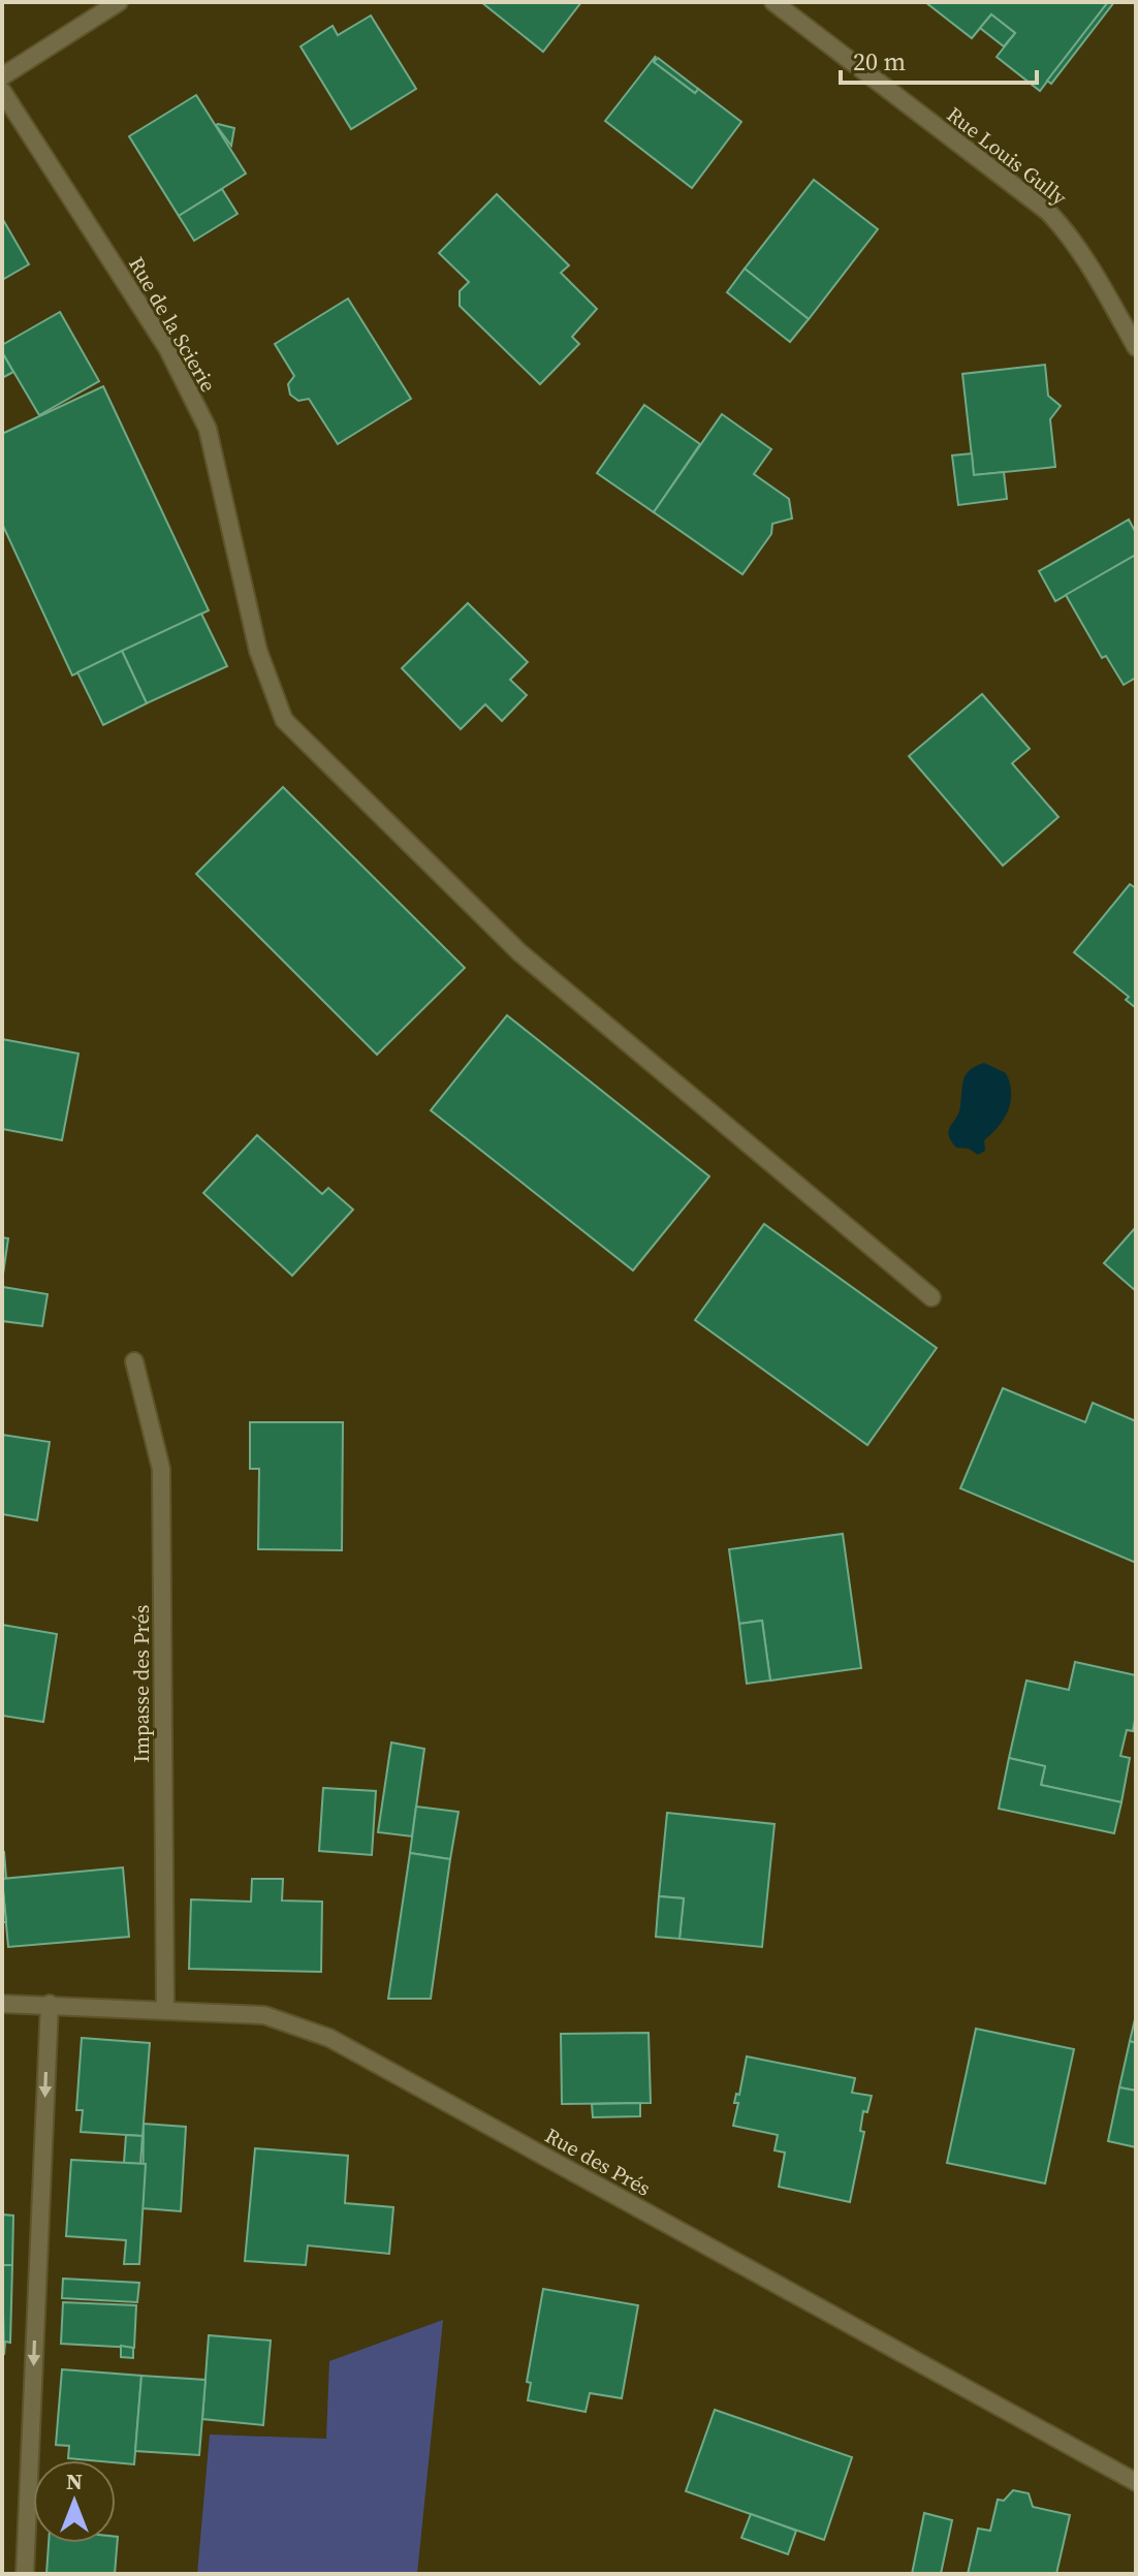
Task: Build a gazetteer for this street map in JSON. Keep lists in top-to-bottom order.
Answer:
{
  "streets": {
    "street": [
      "Rue Louis Gully",
      "Rue de la Scierie",
      "Impasse des Prés",
      "Rue des Prés"
    ]
  },
  "crossings": [
    ["Impasse des Prés", "Rue des Prés"]
  ],
  "scale_bar": "20 m",
  "north": "top"
}
